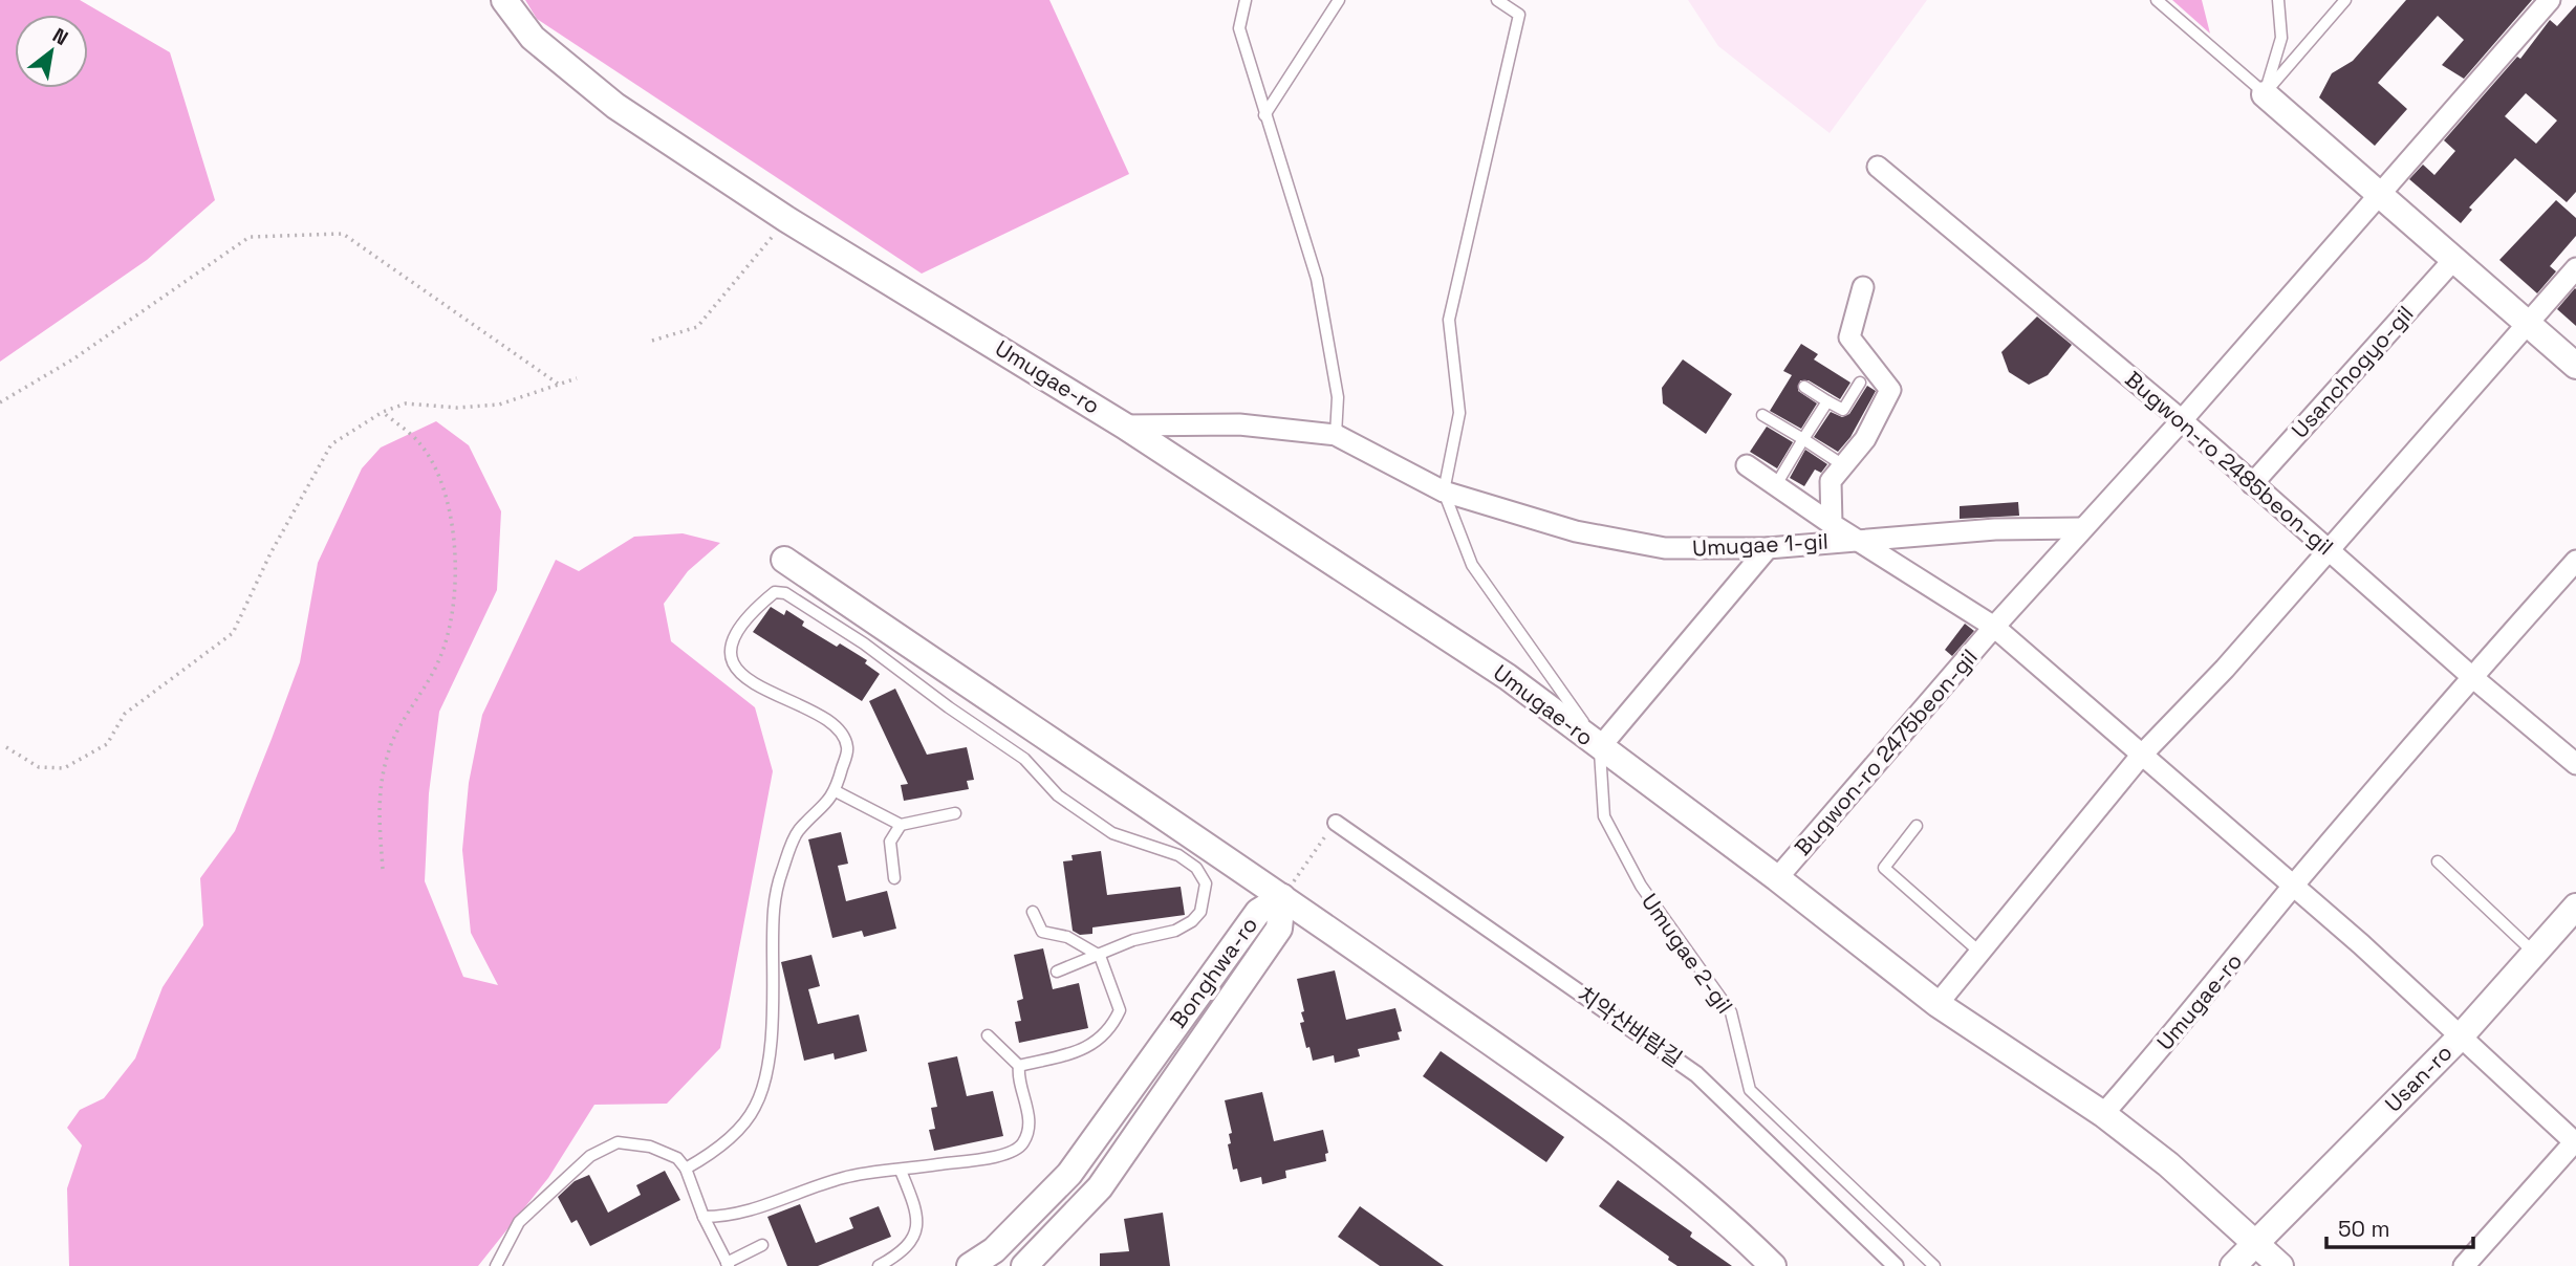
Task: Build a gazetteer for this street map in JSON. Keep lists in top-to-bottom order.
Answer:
{
  "streets": {
    "street": [
      "Usanchogyo-gil",
      "Umugae-ro",
      "Bugwon-ro 2485beon-gil",
      "Umugae 1-gil",
      "Bugwon-ro 2475beon-gil",
      "Bonghwa-ro",
      "치악산바람길",
      "Usan-ro"
    ],
    "lane": ["Umugae 2-gil"]
  },
  "crossings": [
    ["Usanchogyo-gil", "Bugwon-ro 2485beon-gil"],
    ["Umugae-ro", "Umugae 1-gil"],
    ["Umugae-ro", "Bugwon-ro 2475beon-gil"],
    ["Umugae-ro", "Umugae 2-gil"],
    ["Umugae-ro", "Usan-ro"],
    ["Bugwon-ro 2485beon-gil", "Bugwon-ro 2475beon-gil"],
    ["Umugae 1-gil", "Bugwon-ro 2475beon-gil"],
    ["Bugwon-ro 2475beon-gil", "Usan-ro"]
  ],
  "scale_bar": "50 m",
  "north": "top right"
}
